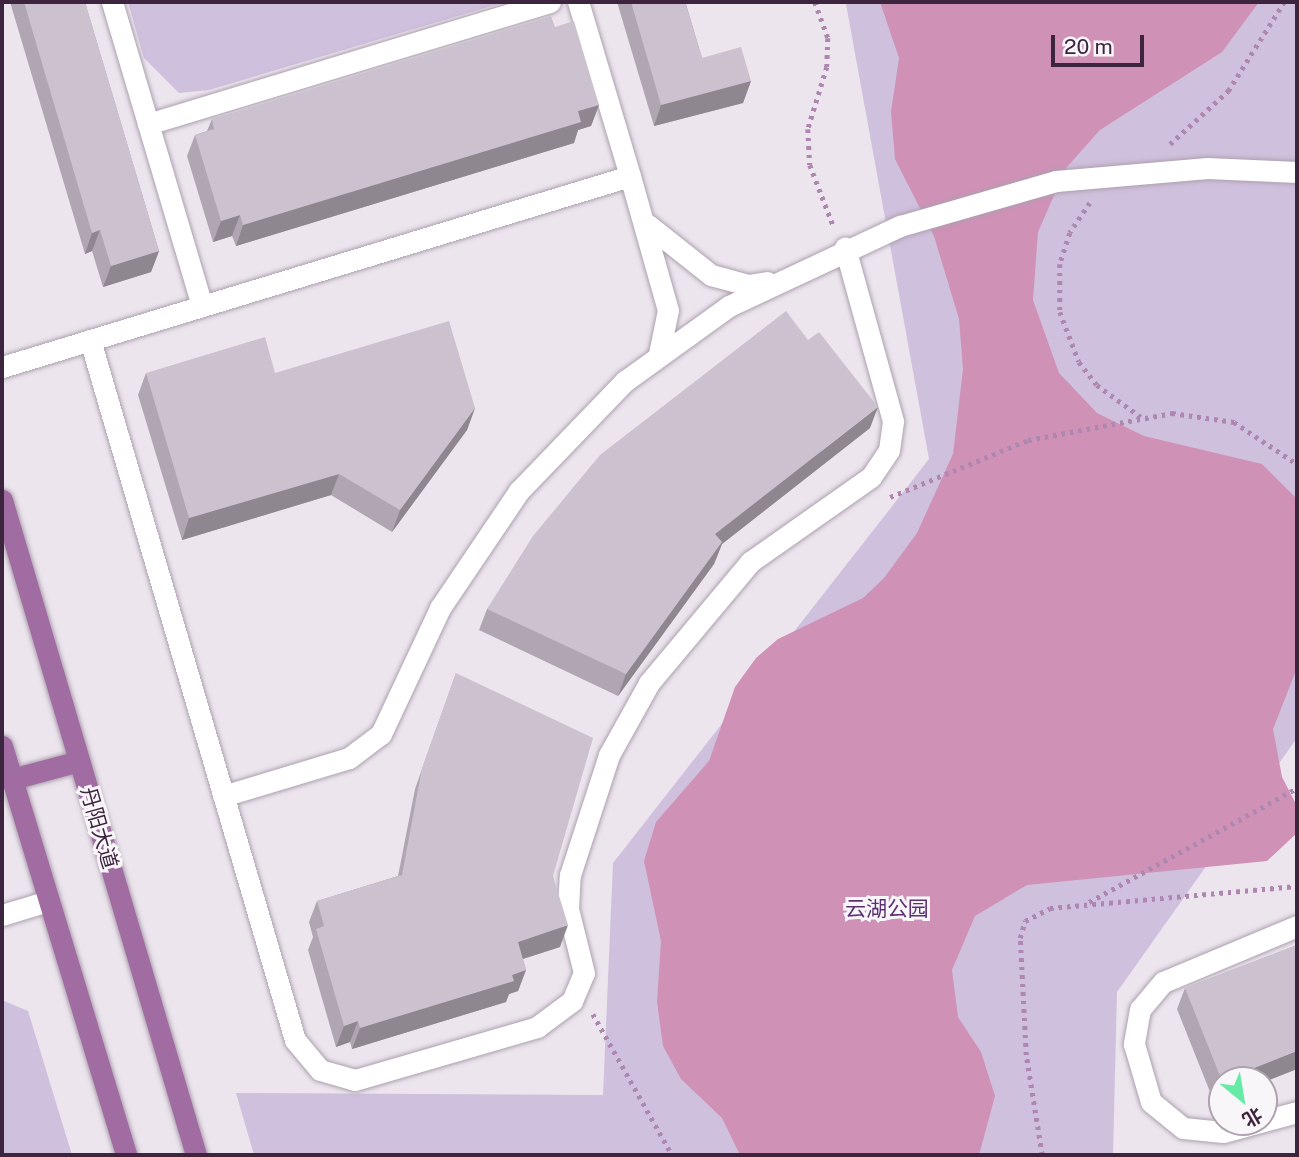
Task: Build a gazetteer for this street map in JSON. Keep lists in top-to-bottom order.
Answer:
{
  "streets": {
    "main road": ["丹阳大道"]
  },
  "parks": ["云湖公园"],
  "scale_bar": "20 m",
  "north": "bottom right"
}
